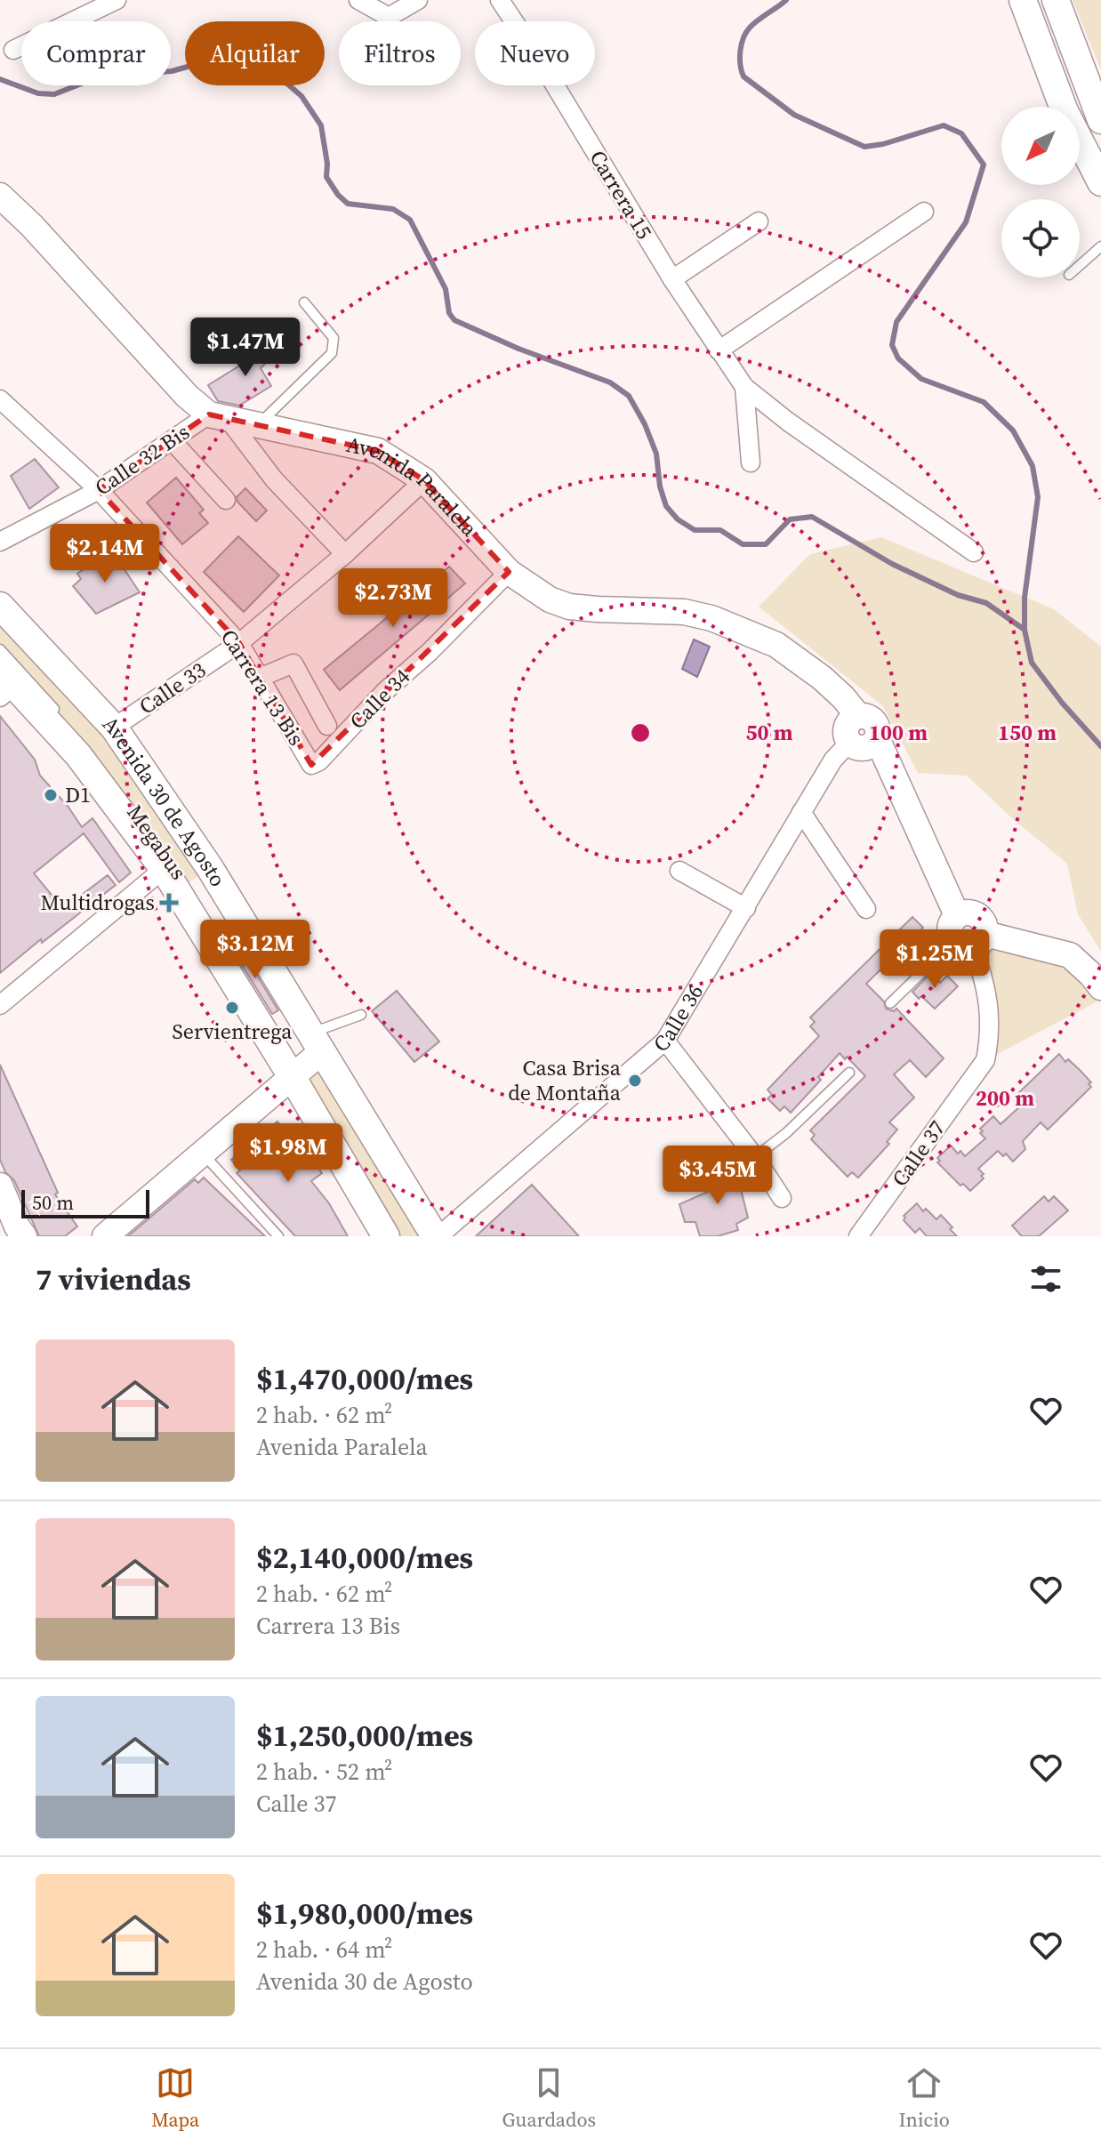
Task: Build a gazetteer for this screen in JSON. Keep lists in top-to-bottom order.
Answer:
{
  "streets": {
    "main road": ["Avenida Paralela", "Avenida 30 de Agosto"],
    "street": [
      "Carrera 15",
      "Calle 32 Bis",
      "Carrera 13 Bis",
      "Calle 33",
      "Calle 34",
      "Calle 36",
      "Calle 37"
    ],
    "lane": ["Megabus"]
  },
  "crossings": [
    ["Calle 32 Bis", "Avenida Paralela"],
    ["Calle 32 Bis", "Carrera 13 Bis"],
    ["Avenida Paralela", "Calle 33"],
    ["Avenida Paralela", "Calle 34"],
    ["Avenida Paralela", "Calle 36"],
    ["Carrera 13 Bis", "Calle 33"],
    ["Carrera 13 Bis", "Calle 34"],
    ["Calle 33", "Avenida 30 de Agosto"],
    ["Avenida 30 de Agosto", "Megabus"],
    ["Avenida 30 de Agosto", "Calle 36"]
  ],
  "places": {
    "other": ["D1", "Servientrega", "Casa Brisa de Montaña"],
    "health": ["Multidrogas"]
  },
  "scale_bar": "50 m",
  "north": "bottom left",
  "page": {
    "chip": [
      "Comprar",
      "Alquilar",
      "Filtros",
      "Nuevo"
    ],
    "price": [
      "$1.47M",
      "$2.14M",
      "$2.73M",
      "$3.12M",
      "$1.25M",
      "$1.98M",
      "$3.45M"
    ],
    "scale": "50 m",
    "heading": "7 viviendas",
    "list": [
      {
        "name": "$1,470,000/mes",
        "note": "2 hab. · 62 m² · Avenida Paralela"
      },
      {
        "name": "$2,140,000/mes",
        "note": "2 hab. · 62 m² · Carrera 13 Bis"
      },
      {
        "name": "$1,250,000/mes",
        "note": "2 hab. · 52 m² · Calle 37"
      },
      {
        "name": "$1,980,000/mes",
        "note": "2 hab. · 64 m² · Avenida 30 de Agosto"
      }
    ],
    "tabs": ["Mapa", "Guardados", "Inicio"]
  },
  "rings": [
    "50 m",
    "100 m",
    "150 m",
    "200 m"
  ]
}
